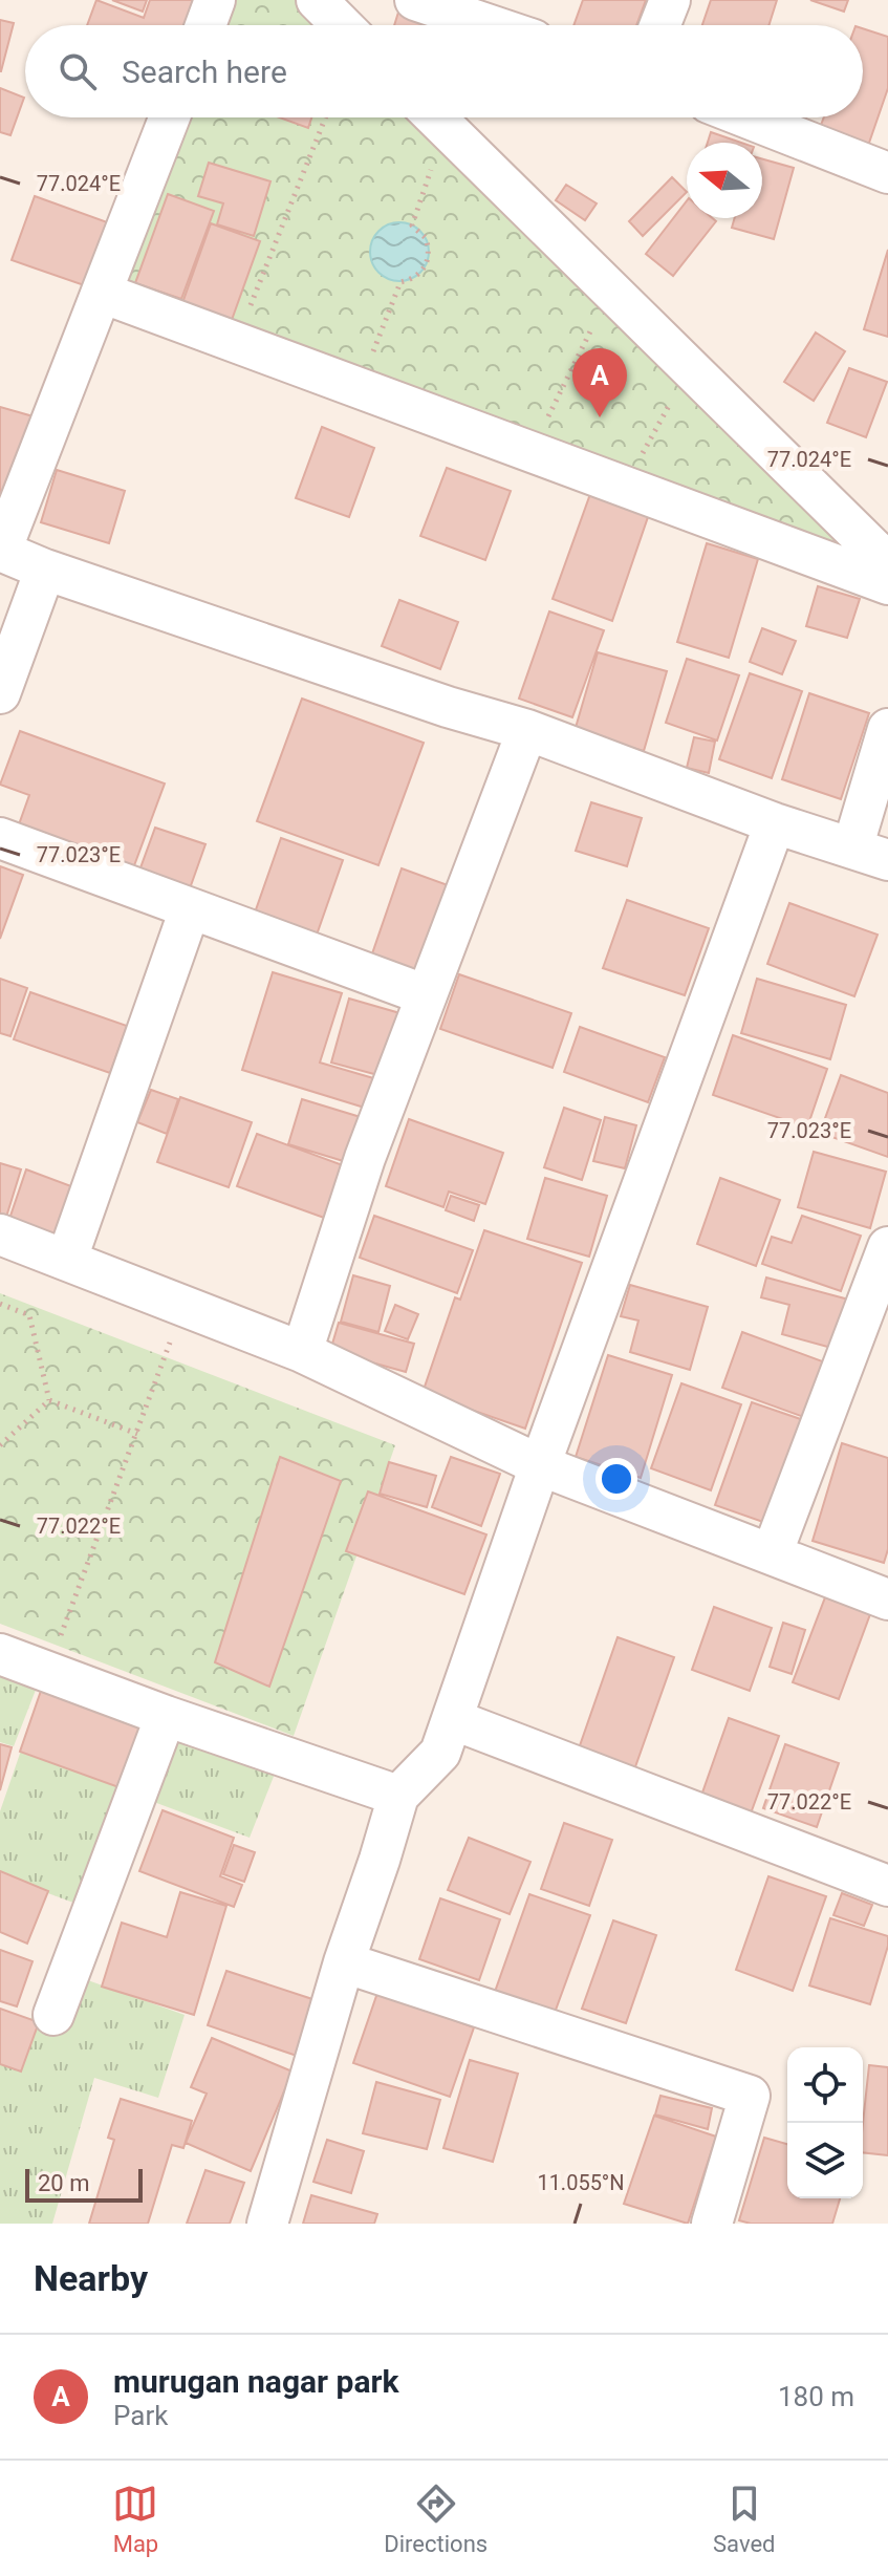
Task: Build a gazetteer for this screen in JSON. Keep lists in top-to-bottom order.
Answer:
{
  "scale_bar": "20 m",
  "north": "left",
  "page": {
    "search": "Search here",
    "pins": "A",
    "scale": "20 m",
    "heading": "Nearby",
    "list": [
      {
        "mark": "A",
        "name": "murugan nagar park",
        "note": "Park",
        "value": "180 m"
      }
    ],
    "nav": ["Map", "Directions", "Saved"]
  },
  "coordinates": [
    "77.024°E",
    "77.023°E",
    "77.022°E",
    "11.055°N"
  ]
}
